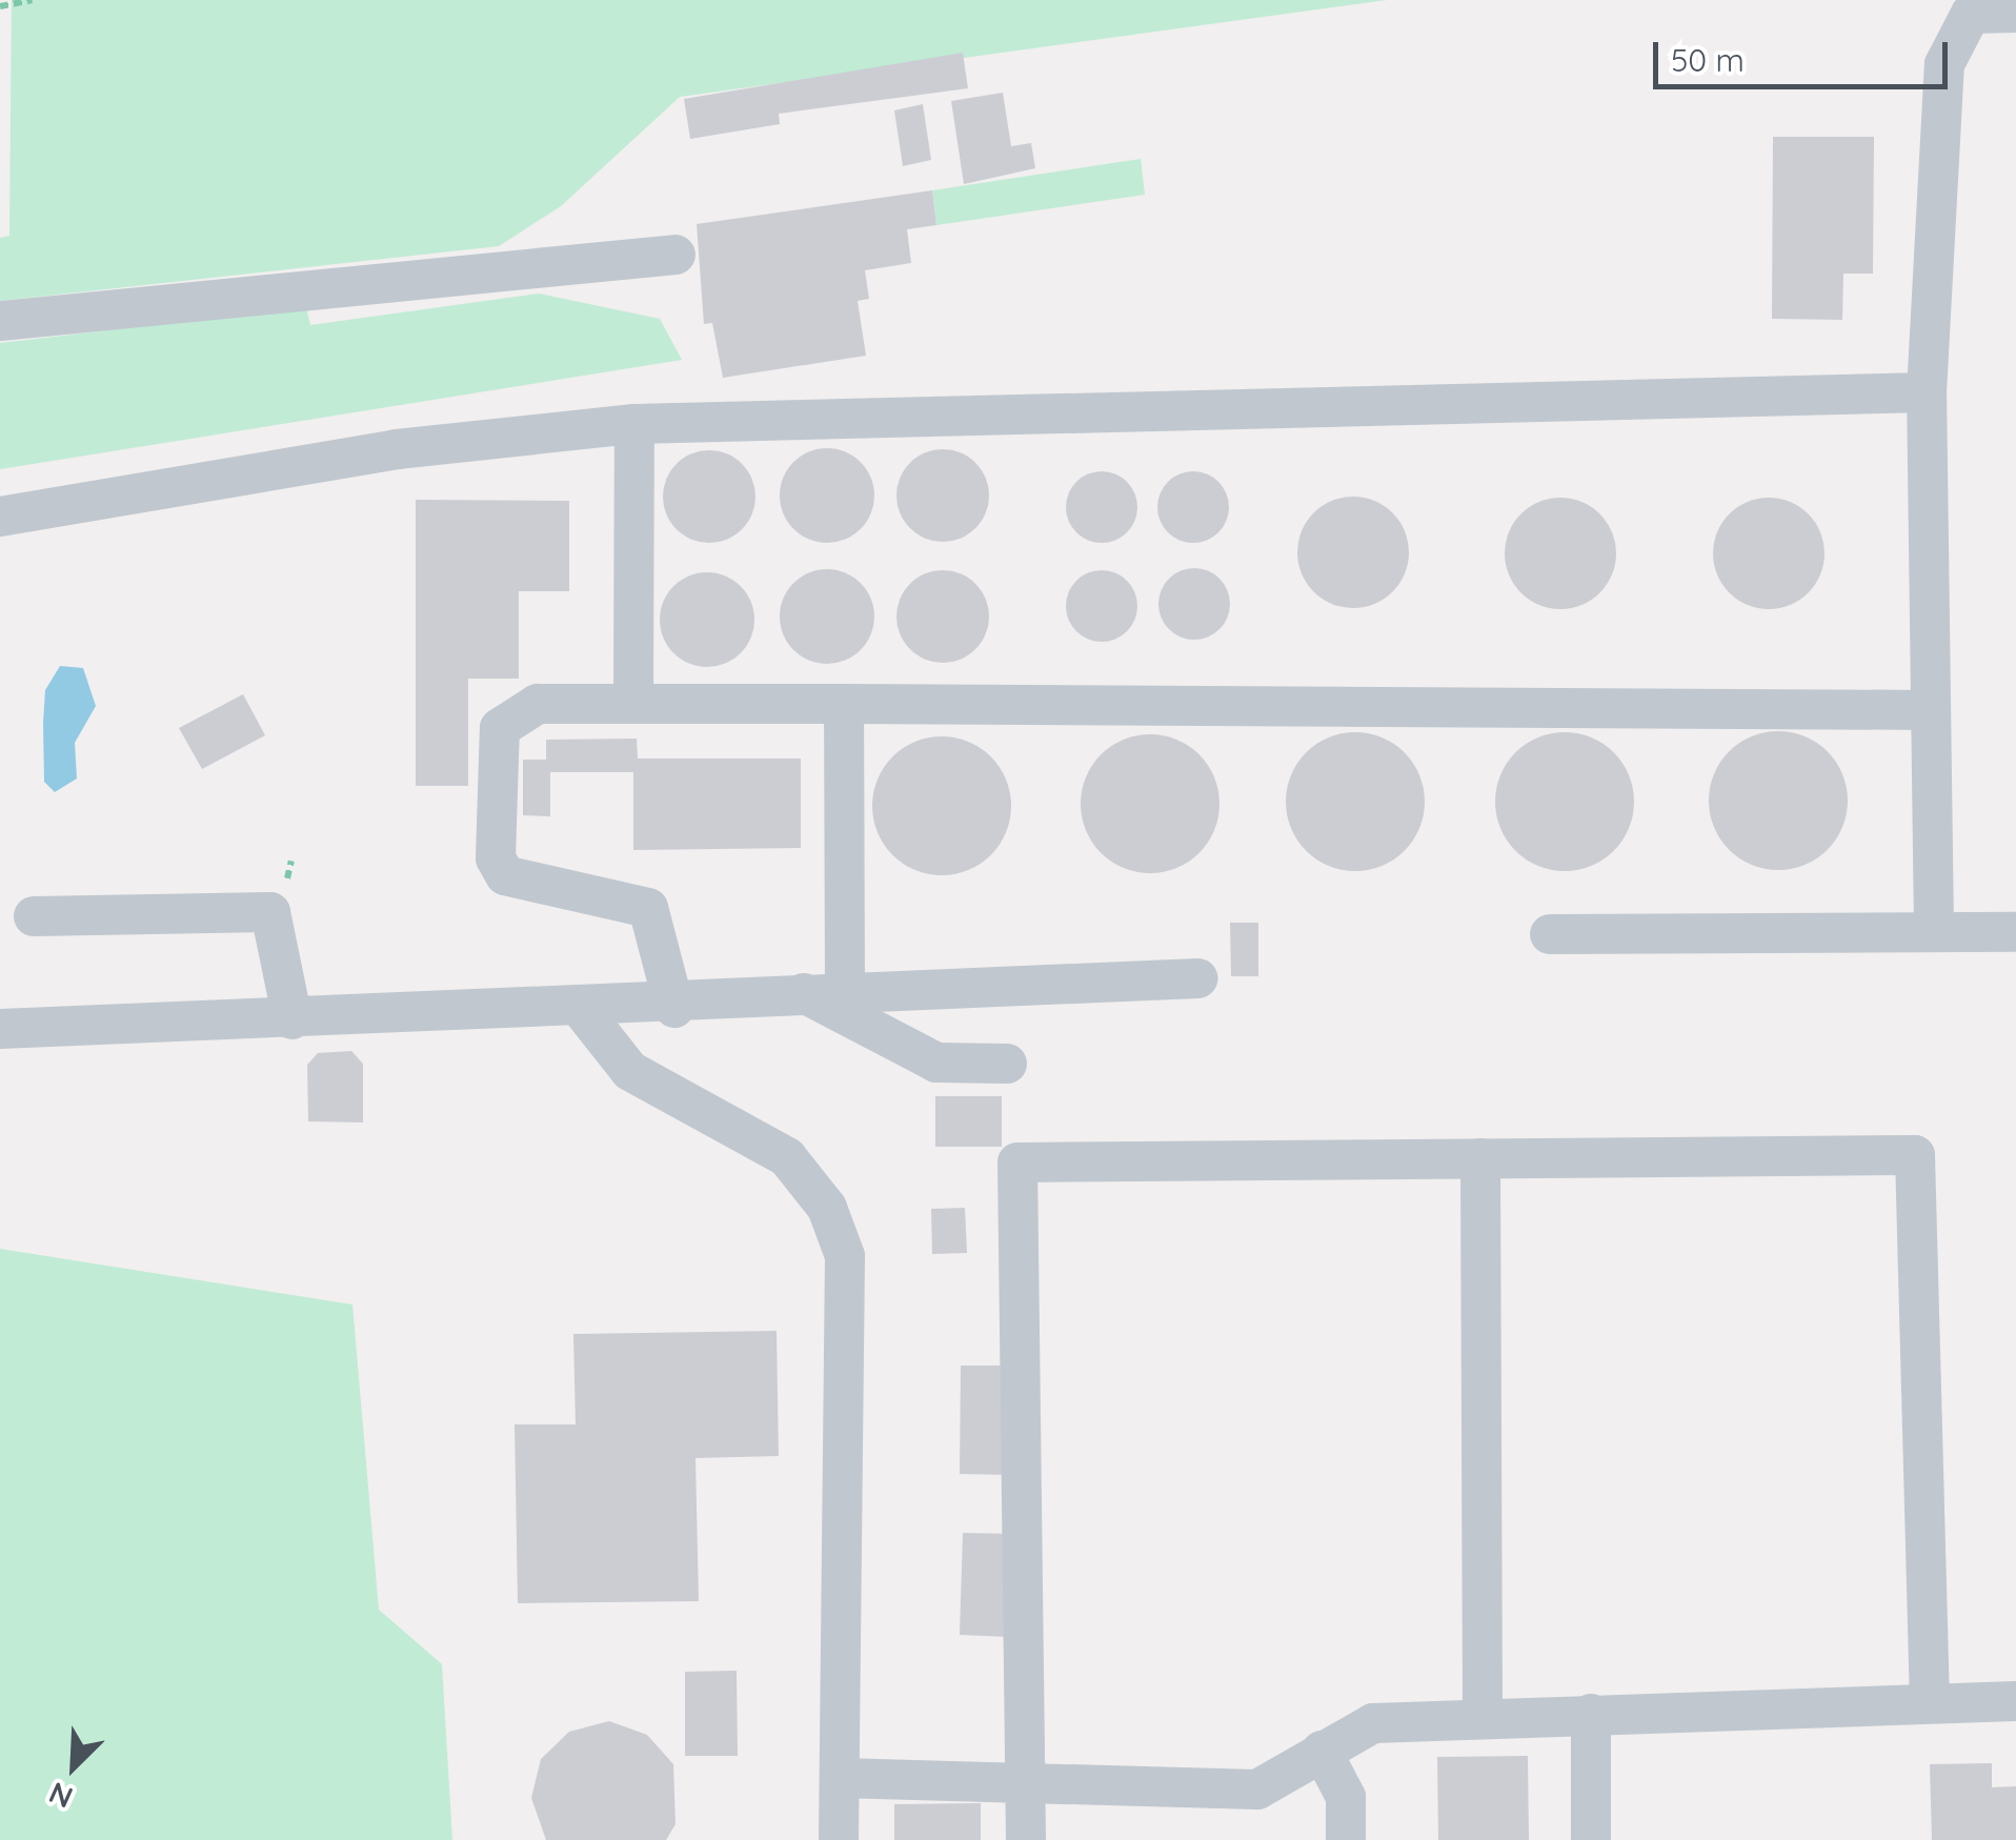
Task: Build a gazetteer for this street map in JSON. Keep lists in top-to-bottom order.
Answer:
{
  "scale_bar": "50 m",
  "north": "bottom left"
}
